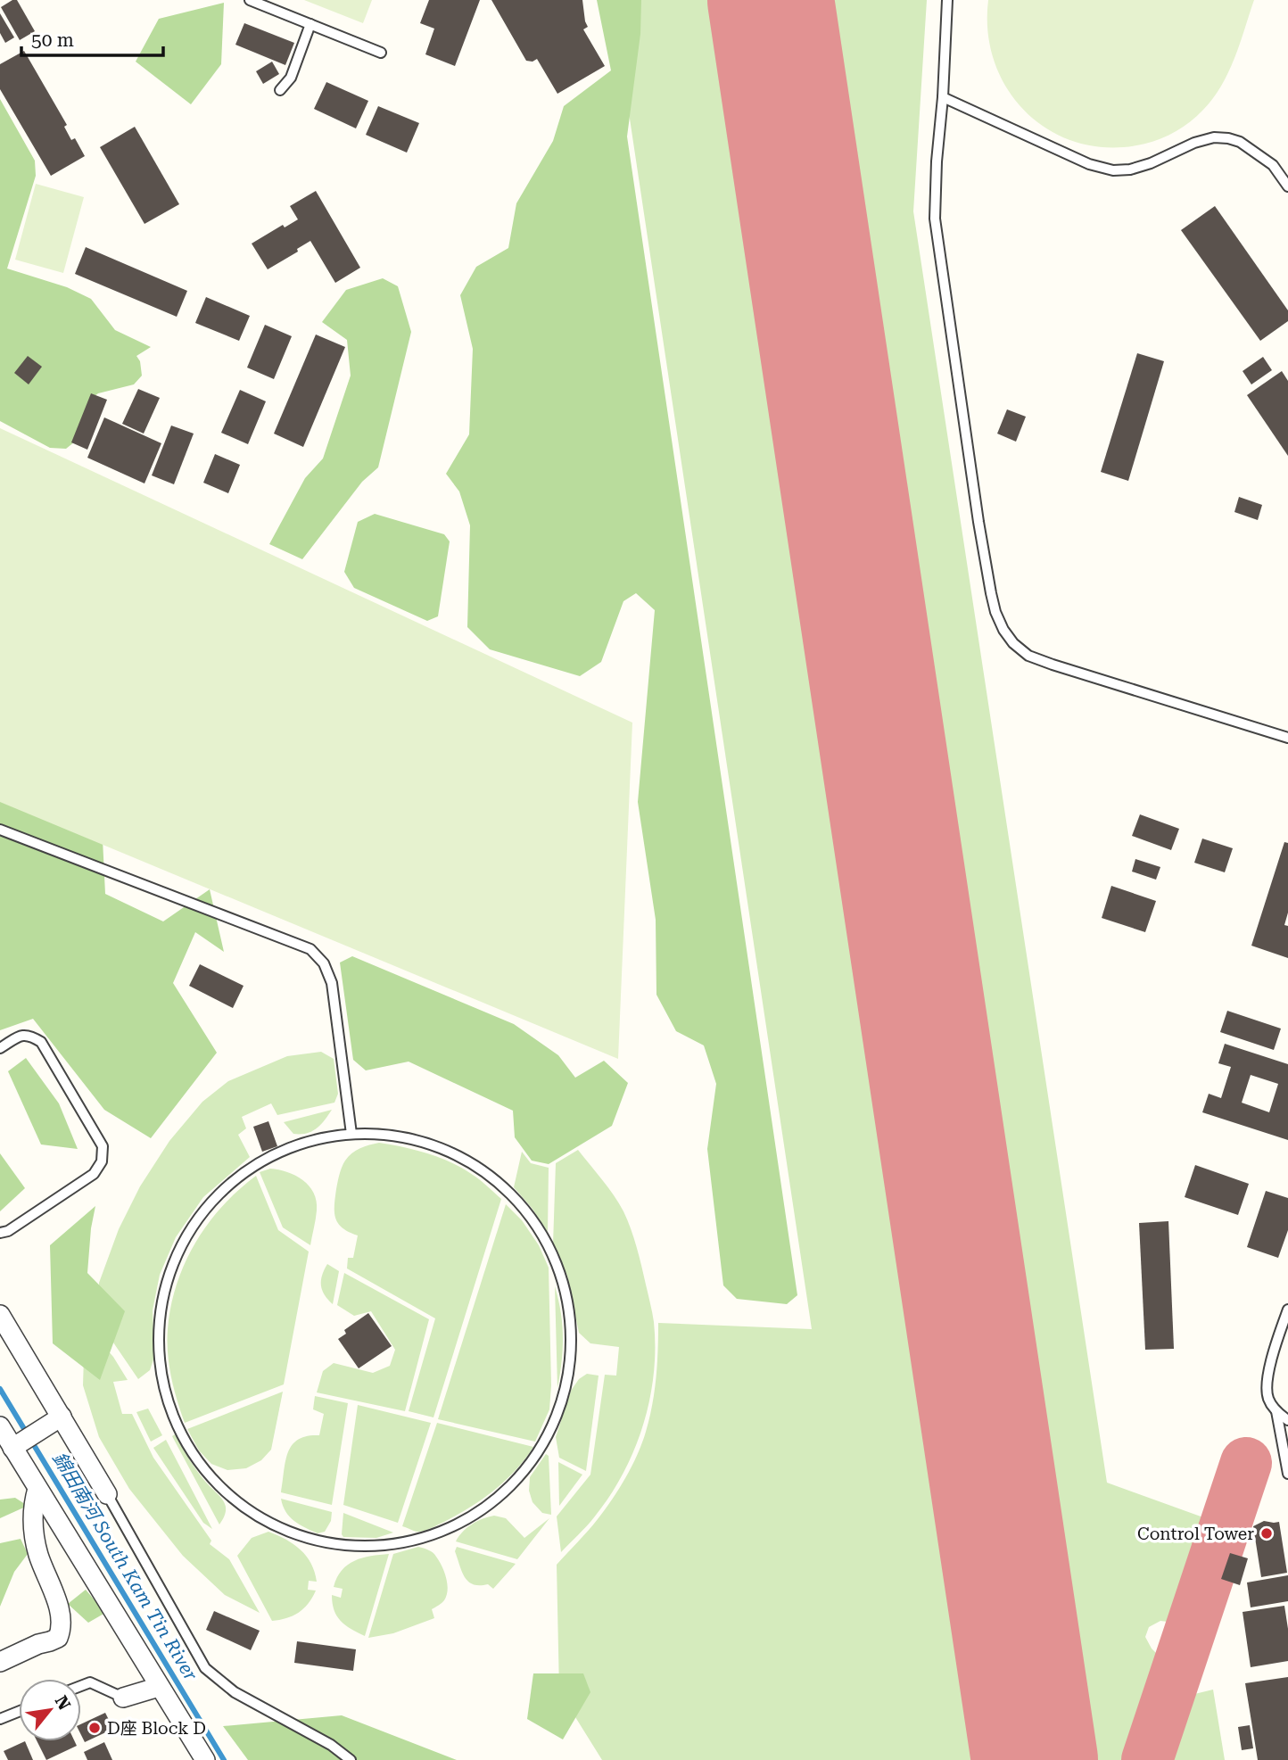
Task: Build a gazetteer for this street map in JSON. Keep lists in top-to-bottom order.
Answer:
{
  "water": ["錦田南河 South Kam Tin River"],
  "places": ["Control Tower", "D座 Block D"],
  "scale_bar": "50 m",
  "north": "top right"
}
